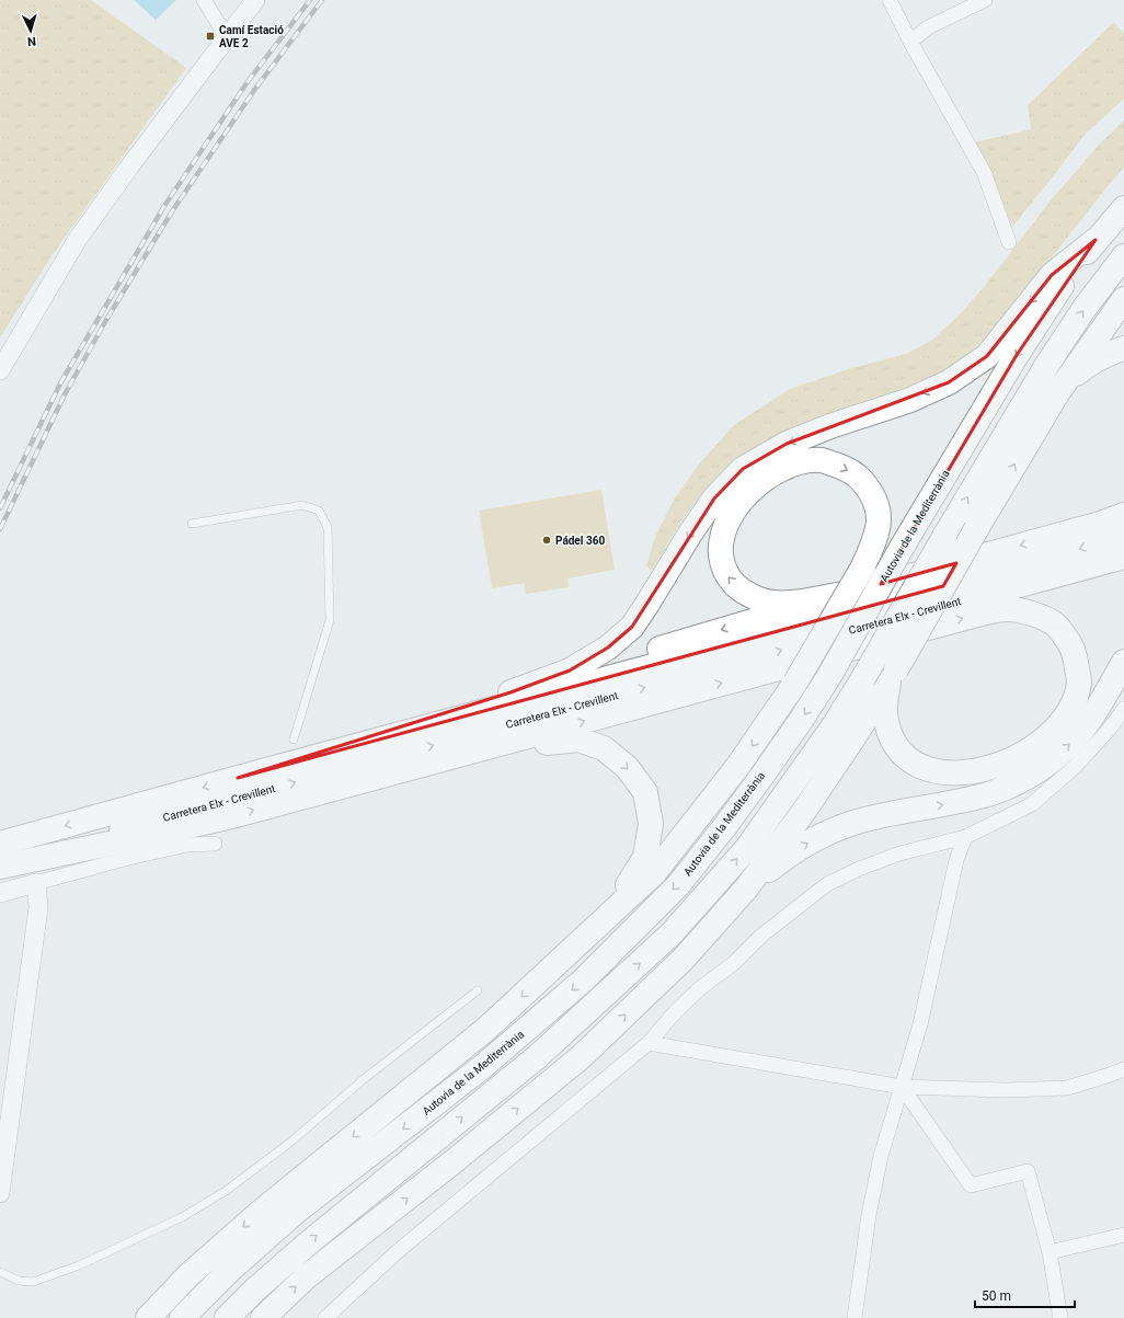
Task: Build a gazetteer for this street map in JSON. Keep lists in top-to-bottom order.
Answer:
{
  "streets": {
    "highway": ["Autovia de la Mediterrània", "Carretera Elx - Crevillent"]
  },
  "places": {
    "transit": ["Camí Estació AVE 2"],
    "other": ["Pádel 360"]
  },
  "scale_bar": "50 m",
  "north": "bottom"
}
